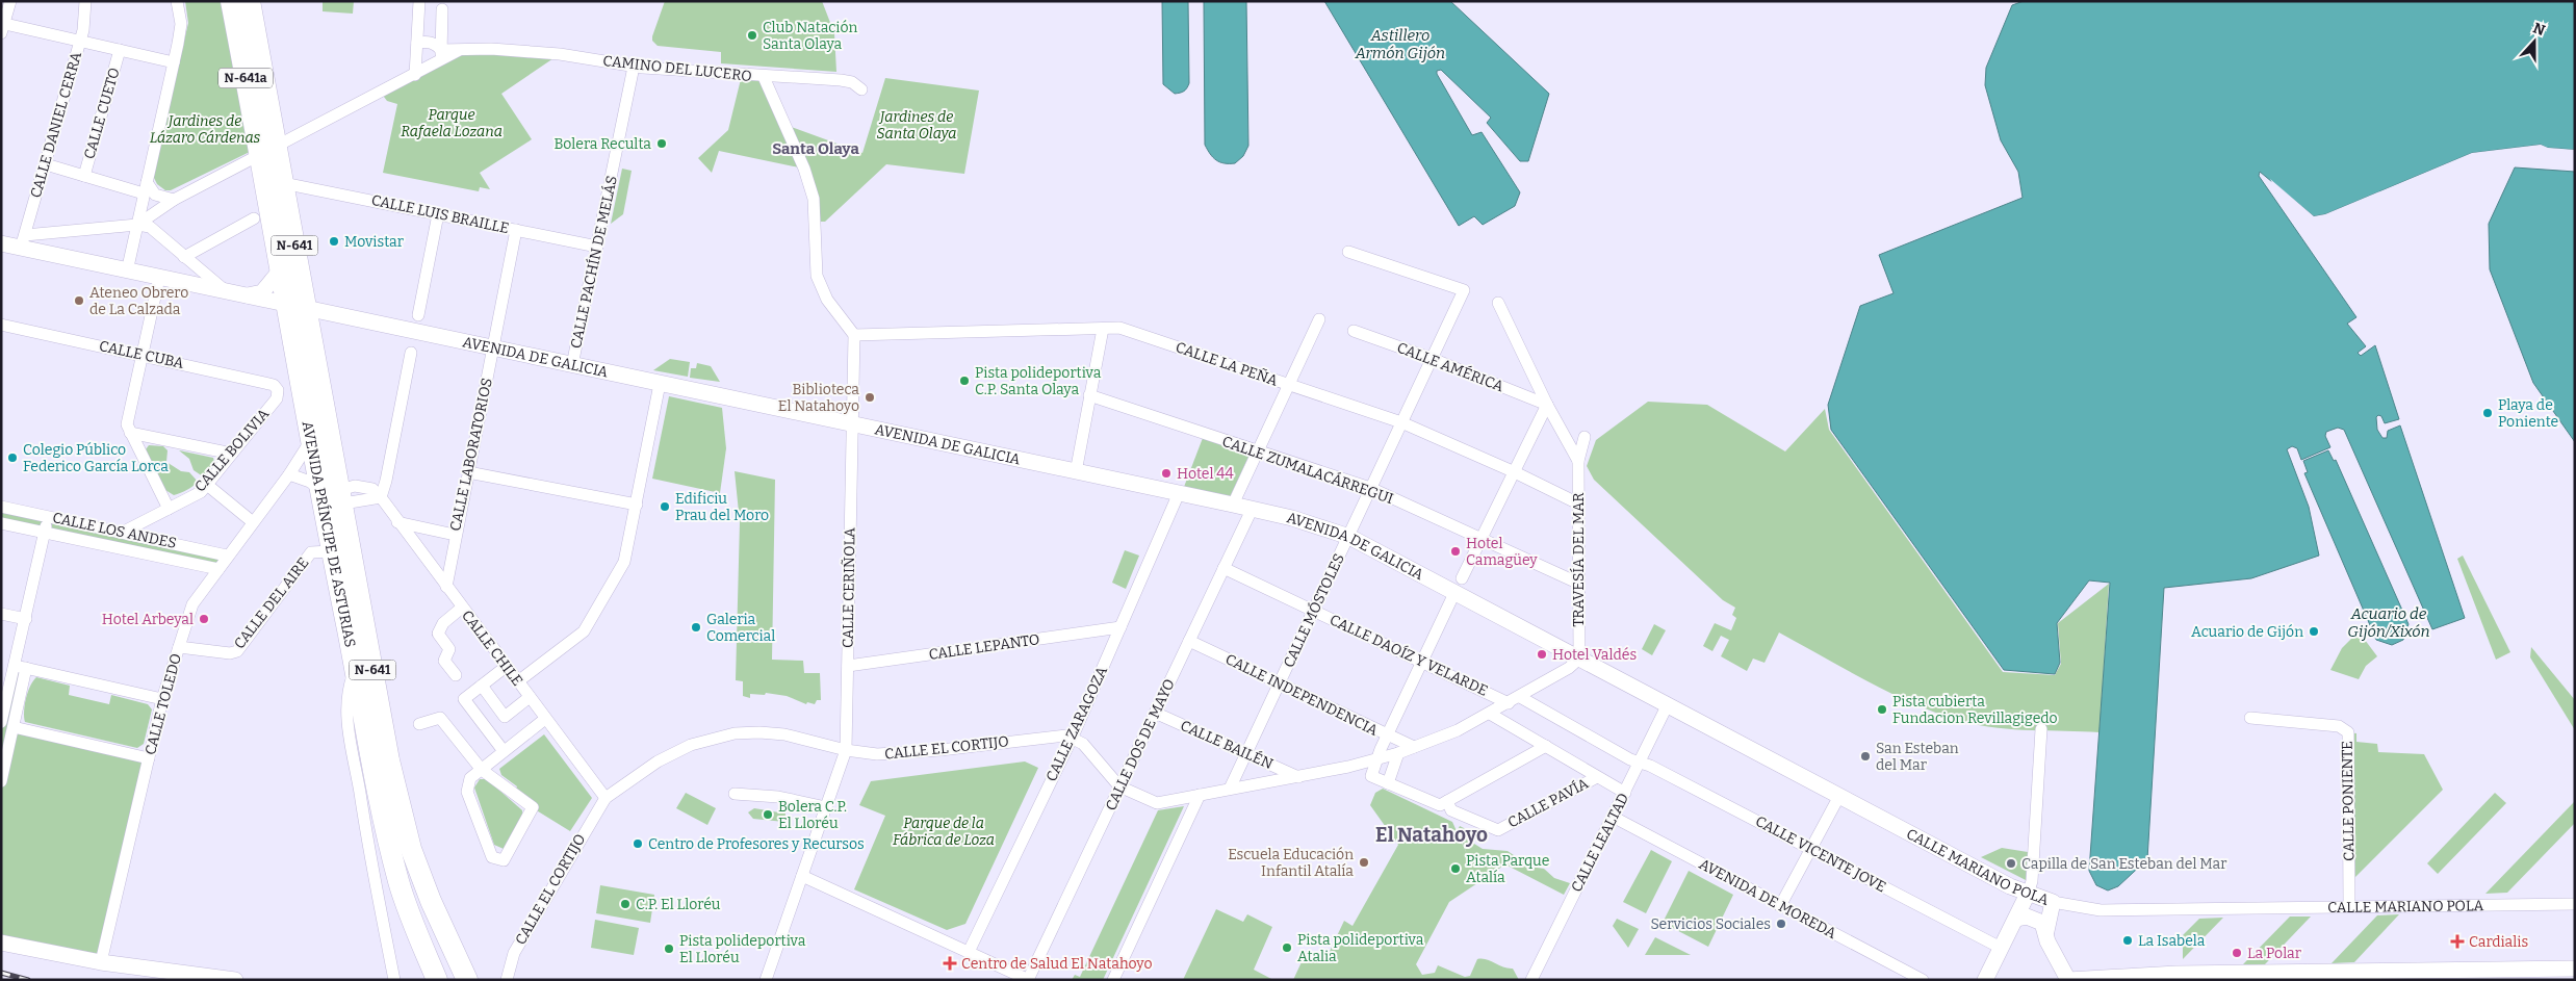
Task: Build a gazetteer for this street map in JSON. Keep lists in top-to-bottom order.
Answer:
{
  "streets": {
    "highway": ["N-641a", "N-641", "AVENIDA PRÍNCIPE DE ASTURIAS"],
    "street": [
      "CAMINO DEL LUCERO",
      "CALLE CUETO",
      "CALLE DANIEL CERRA",
      "CALLE LUIS BRAILLE",
      "CALLE PACHÍN DE MELÁS",
      "CALLE CUBA",
      "AVENIDA DE GALICIA",
      "CALLE LA PEÑA",
      "CALLE AMÉRICA",
      "CALLE BOLIVIA",
      "CALLE LABORATORIOS",
      "CALLE ZUMALACÁRREGUI",
      "CALLE LOS ANDES",
      "TRAVESÍA DEL MAR",
      "CALLE CERIÑOLA",
      "CALLE DEL AIRE",
      "CALLE MÓSTOLES",
      "CALLE LEPANTO",
      "CALLE CHILE",
      "CALLE DAOÍZ Y VELARDE",
      "CALLE INDEPENDENCIA",
      "CALLE TOLEDO",
      "CALLE ZARAGOZA",
      "CALLE DOS DE MAYO",
      "CALLE BAILÉN",
      "CALLE EL CORTIJO",
      "CALLE PONIENTE",
      "CALLE PAVÍA",
      "CALLE LEALTAD",
      "CALLE VICENTE JOVE",
      "CALLE MARIANO POLA",
      "AVENIDA DE MOREDA"
    ]
  },
  "crossings": [
    ["CAMINO DEL LUCERO", "CALLE LUIS BRAILLE"],
    ["CAMINO DEL LUCERO", "CALLE PACHÍN DE MELÁS"],
    ["CAMINO DEL LUCERO", "AVENIDA PRÍNCIPE DE ASTURIAS"],
    ["CALLE DANIEL CERRA", "AVENIDA DE GALICIA"],
    ["CALLE LUIS BRAILLE", "CALLE PACHÍN DE MELÁS"],
    ["CALLE LUIS BRAILLE", "CALLE LABORATORIOS"],
    ["CALLE LUIS BRAILLE", "AVENIDA PRÍNCIPE DE ASTURIAS"],
    ["CALLE PACHÍN DE MELÁS", "AVENIDA DE GALICIA"],
    ["CALLE CUBA", "CALLE BOLIVIA"],
    ["AVENIDA DE GALICIA", "CALLE LABORATORIOS"],
    ["AVENIDA DE GALICIA", "AVENIDA PRÍNCIPE DE ASTURIAS"],
    ["AVENIDA DE GALICIA", "TRAVESÍA DEL MAR"],
    ["AVENIDA DE GALICIA", "CALLE CERIÑOLA"],
    ["AVENIDA DE GALICIA", "CALLE MÓSTOLES"],
    ["AVENIDA DE GALICIA", "CALLE ZARAGOZA"],
    ["AVENIDA DE GALICIA", "CALLE DOS DE MAYO"],
    ["AVENIDA DE GALICIA", "CALLE MARIANO POLA"],
    ["CALLE LA PEÑA", "TRAVESÍA DEL MAR"],
    ["CALLE LA PEÑA", "CALLE CERIÑOLA"],
    ["CALLE LA PEÑA", "CALLE MÓSTOLES"],
    ["CALLE AMÉRICA", "TRAVESÍA DEL MAR"],
    ["CALLE AMÉRICA", "CALLE MÓSTOLES"],
    ["CALLE BOLIVIA", "CALLE LOS ANDES"],
    ["CALLE LABORATORIOS", "CALLE CHILE"],
    ["CALLE ZUMALACÁRREGUI", "TRAVESÍA DEL MAR"],
    ["CALLE ZUMALACÁRREGUI", "CALLE MÓSTOLES"],
    ["CALLE LOS ANDES", "CALLE TOLEDO"],
    ["AVENIDA PRÍNCIPE DE ASTURIAS", "CALLE DEL AIRE"],
    ["AVENIDA PRÍNCIPE DE ASTURIAS", "CALLE TOLEDO"],
    ["TRAVESÍA DEL MAR", "CALLE MARIANO POLA"],
    ["CALLE CERIÑOLA", "CALLE LEPANTO"],
    ["CALLE CERIÑOLA", "CALLE EL CORTIJO"],
    ["CALLE DEL AIRE", "CALLE TOLEDO"],
    ["CALLE MÓSTOLES", "CALLE DAOÍZ Y VELARDE"],
    ["CALLE MÓSTOLES", "CALLE INDEPENDENCIA"],
    ["CALLE MÓSTOLES", "CALLE BAILÉN"],
    ["CALLE LEPANTO", "CALLE ZARAGOZA"],
    ["CALLE CHILE", "CALLE EL CORTIJO"],
    ["CALLE DAOÍZ Y VELARDE", "CALLE DOS DE MAYO"],
    ["CALLE DAOÍZ Y VELARDE", "CALLE LEALTAD"],
    ["CALLE DAOÍZ Y VELARDE", "CALLE VICENTE JOVE"],
    ["CALLE INDEPENDENCIA", "CALLE DOS DE MAYO"],
    ["CALLE ZARAGOZA", "CALLE EL CORTIJO"],
    ["CALLE DOS DE MAYO", "CALLE BAILÉN"],
    ["CALLE PONIENTE", "CALLE MARIANO POLA"],
    ["CALLE LEALTAD", "CALLE VICENTE JOVE"],
    ["CALLE LEALTAD", "CALLE MARIANO POLA"],
    ["CALLE LEALTAD", "AVENIDA DE MOREDA"]
  ],
  "districts": ["Santa Olaya", "El Natahoyo"],
  "water": ["Astillero Armón Gijón", "Acuario de Gijón/Xixón"],
  "parks": [
    "Parque Rafaela Lozana",
    "Jardines de Santa Olaya",
    "Jardines de Lázaro Cárdenas",
    "Parque de la Fábrica de Loza"
  ],
  "places": {
    "other": [
      "Club Natación Santa Olaya",
      "Bolera Reculta",
      "Movistar",
      "Ateneo Obrero de La Calzada",
      "Pista polideportiva C.P. Santa Olaya",
      "Biblioteca El Natahoyo",
      "Playa de Poniente",
      "Colegio Público Federico García Lorca",
      "Hotel 44",
      "Edificiu Prau del Moro",
      "Hotel Camagüey",
      "Hotel Arbeyal",
      "Galeria Comercial",
      "Acuario de Gijón",
      "Hotel Valdés",
      "Pista cubierta Fundacion Revillagigedo",
      "San Esteban del Mar",
      "Bolera C.P. El Lloréu",
      "Centro de Profesores y Recursos",
      "Escuela Educación Infantil Atalía",
      "Capilla de San Esteban del Mar",
      "Pista Parque Atalía",
      "C.P. El Lloréu",
      "Servicios Sociales",
      "La Isabela",
      "Pista polideportiva Atalia",
      "Pista polideportiva El Lloréu",
      "La Polar"
    ],
    "health": ["Cardialis", "Centro de Salud El Natahoyo"]
  },
  "north": "top"
}
